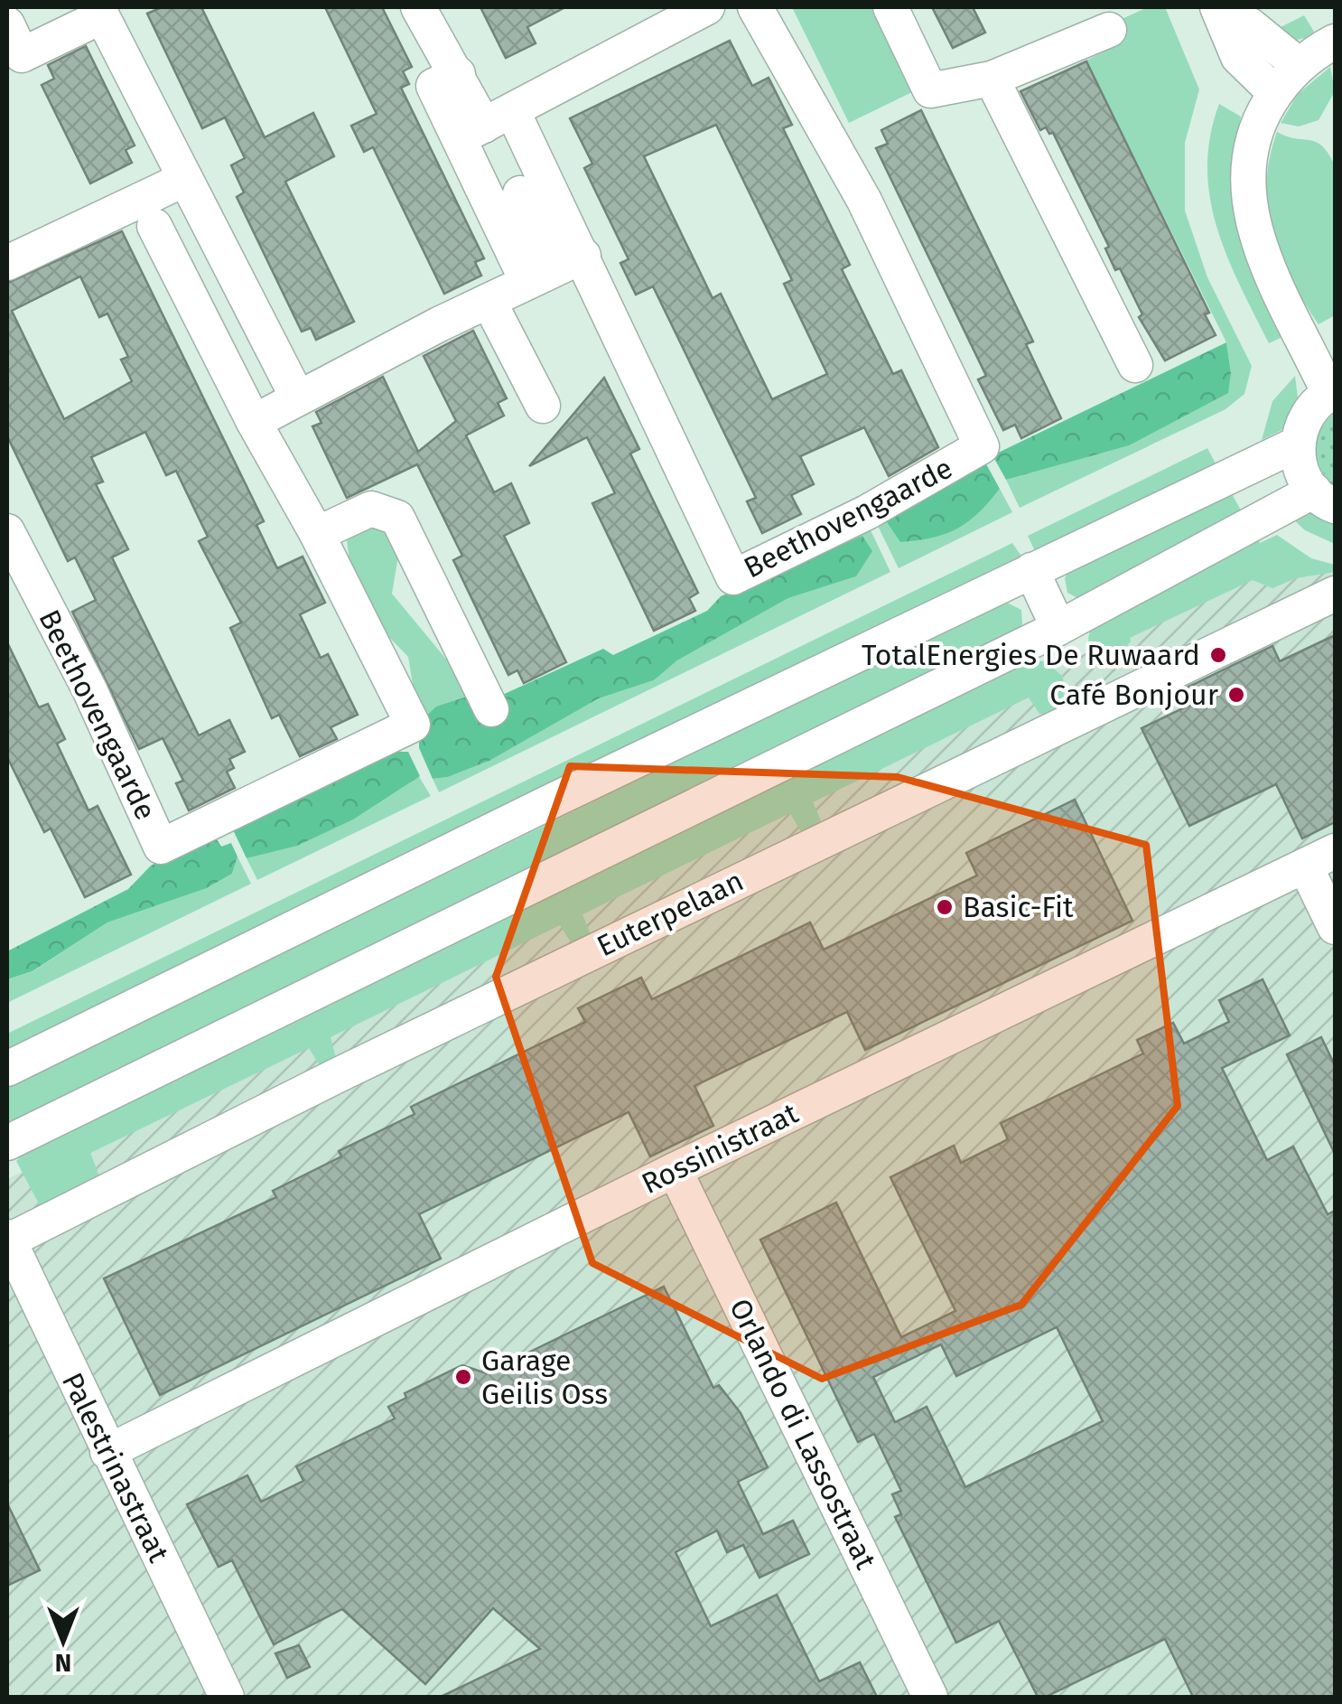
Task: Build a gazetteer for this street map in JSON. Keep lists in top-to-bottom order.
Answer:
{
  "streets": {
    "street": [
      "Beethovengaarde",
      "Euterpelaan",
      "Rossinistraat",
      "Orlando di Lassostraat",
      "Palestrinastraat"
    ]
  },
  "crossings": [
    ["Euterpelaan", "Palestrinastraat"],
    ["Rossinistraat", "Orlando di Lassostraat"],
    ["Rossinistraat", "Palestrinastraat"]
  ],
  "places": [
    "TotalEnergies De Ruwaard",
    "Café Bonjour",
    "Basic-Fit",
    "Garage Geilis Oss"
  ],
  "north": "bottom"
}
